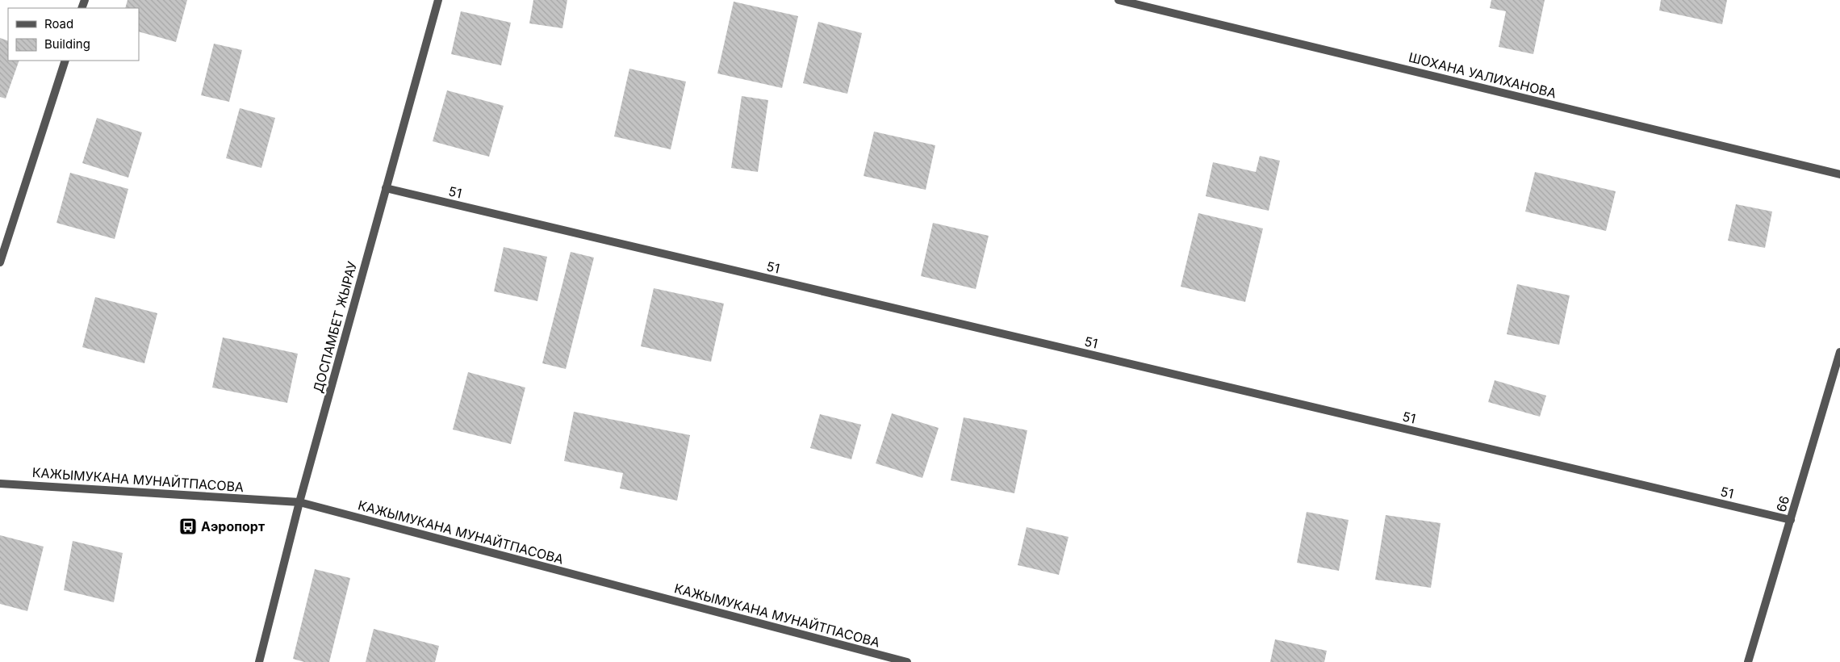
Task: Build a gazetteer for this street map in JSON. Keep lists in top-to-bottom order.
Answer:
{
  "streets": {
    "street": [
      "ШОХАНА УАЛИХАНОВА",
      "51",
      "ДОСПАМБЕТ ЖЫРАУ",
      "КАЖЫМУКАНА МУНАЙТПАСОВА",
      "66"
    ]
  },
  "crossings": [
    ["51", "ДОСПАМБЕТ ЖЫРАУ"],
    ["51", "66"],
    ["ДОСПАМБЕТ ЖЫРАУ", "КАЖЫМУКАНА МУНАЙТПАСОВА"]
  ],
  "places": {
    "bus stop": ["Аэропорт"]
  },
  "legend": ["Road", "Building"]
}
